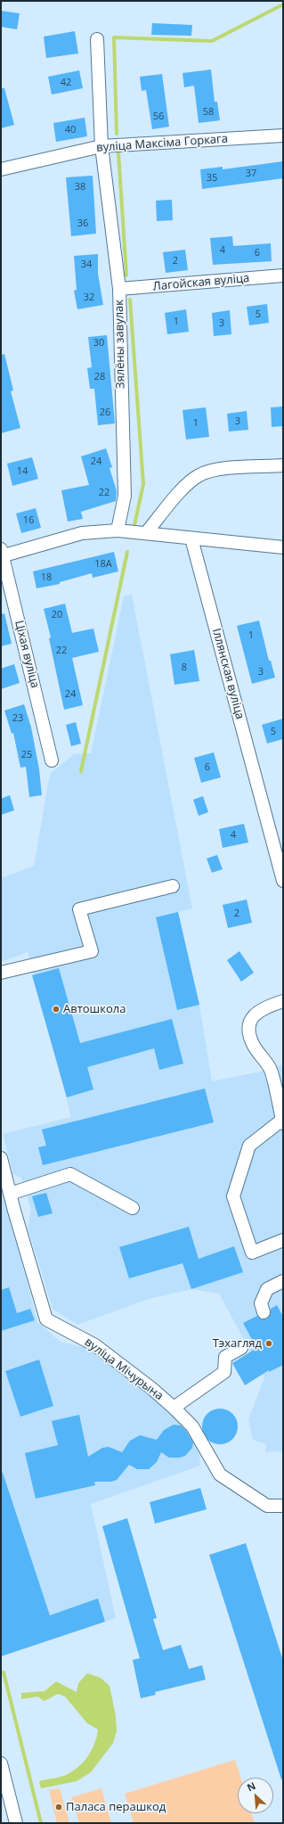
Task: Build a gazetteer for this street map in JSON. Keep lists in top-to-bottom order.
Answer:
{
  "streets": {
    "street": [
      "вуліца Максіма Горкага",
      "Лагойская вуліца",
      "Зялёны завулак",
      "Ціхая вуліца",
      "Іллянская вуліца",
      "вуліца Мічурына"
    ]
  },
  "crossings": [
    ["вуліца Максіма Горкага", "Зялёны завулак"],
    ["Лагойская вуліца", "Зялёны завулак"]
  ],
  "places": ["Автошкола", "Тэхагляд", "Паласа перашкод"],
  "house_numbers": [
    "42",
    "58",
    "56",
    "40",
    "37",
    "35",
    "38",
    "36",
    "4",
    "6",
    "2",
    "34",
    "32",
    "5",
    "1",
    "3",
    "30",
    "28",
    "26",
    "3",
    "1",
    "24",
    "14",
    "22",
    "16",
    "18А",
    "18",
    "20",
    "1",
    "22",
    "8",
    "3",
    "24",
    "23",
    "5",
    "25",
    "6",
    "4",
    "2"
  ],
  "north": "top left"
}
